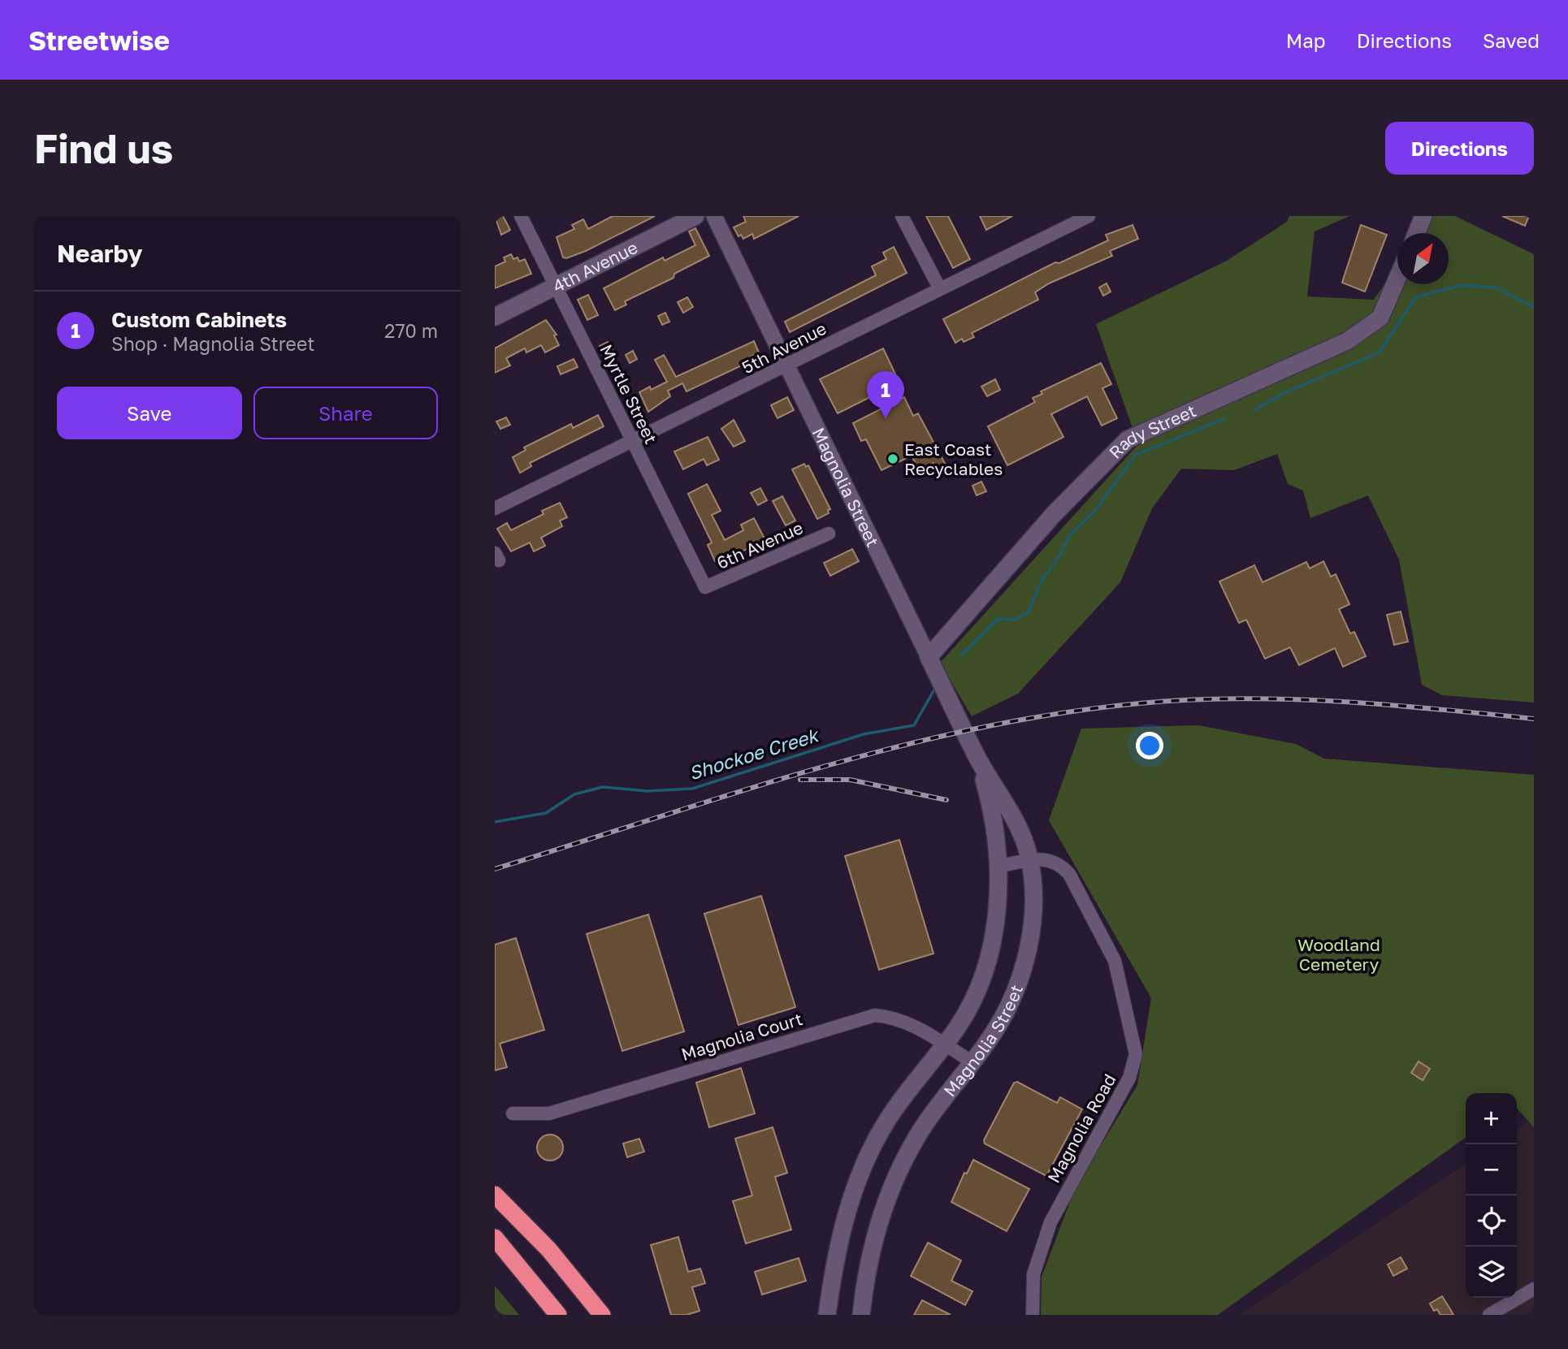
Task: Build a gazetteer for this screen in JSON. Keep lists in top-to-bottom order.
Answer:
{
  "streets": {
    "main road": ["4th Avenue", "Rady Street", "Magnolia Street"],
    "street": [
      "5th Avenue",
      "Myrtle Street",
      "6th Avenue",
      "Magnolia Court",
      "Magnolia Road"
    ]
  },
  "crossings": [
    ["4th Avenue", "Myrtle Street"],
    ["5th Avenue", "Myrtle Street"],
    ["5th Avenue", "Magnolia Street"],
    ["Myrtle Street", "6th Avenue"],
    ["Rady Street", "Magnolia Street"],
    ["Magnolia Street", "Magnolia Court"],
    ["Magnolia Street", "Magnolia Road"]
  ],
  "water": ["Shockoe Creek"],
  "parks": ["Woodland Cemetery"],
  "places": ["East Coast Recyclables"],
  "north": "top right",
  "page": {
    "header": "Streetwise",
    "nav": ["Map", "Directions", "Saved"],
    "buttons": [
      "Directions",
      ["Save", "Share"]
    ],
    "title": "Find us",
    "heading": "Nearby",
    "list": [
      {
        "mark": "1",
        "name": "Custom Cabinets",
        "note": "Shop · Magnolia Street",
        "value": "270 m"
      }
    ],
    "pins": "1",
    "map_buttons": ["+", "−"]
  }
}
